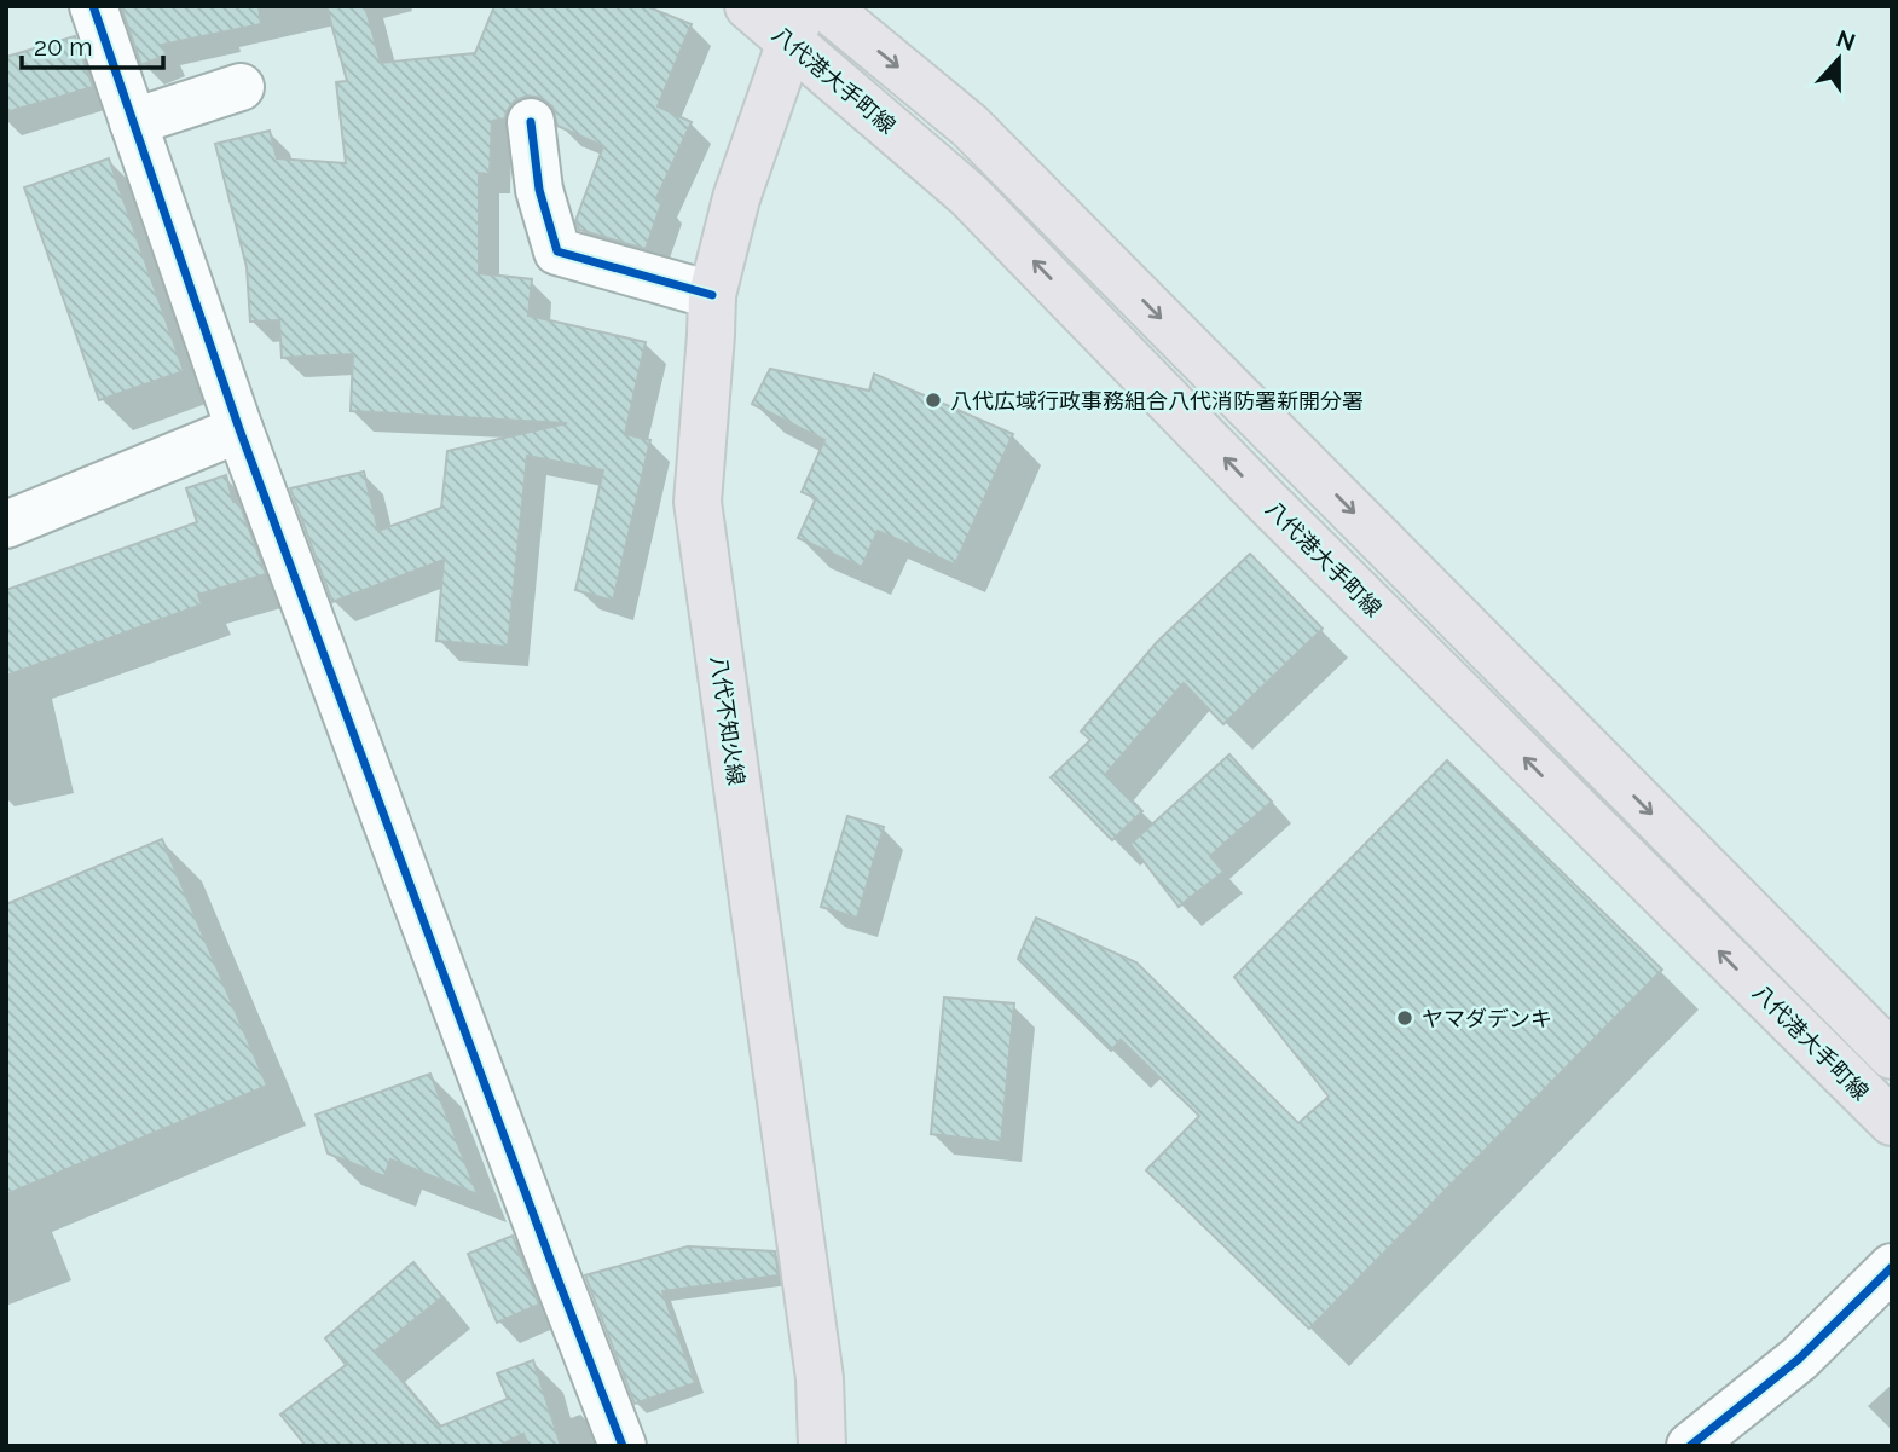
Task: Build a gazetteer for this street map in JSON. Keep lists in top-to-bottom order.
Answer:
{
  "streets": {
    "main road": ["八代港大手町線", "八代不知火線"]
  },
  "crossings": [
    ["八代港大手町線", "八代不知火線"]
  ],
  "places": ["八代広域行政事務組合八代消防署新開分署", "ヤマダデンキ"],
  "scale_bar": "20 m",
  "north": "top"
}
